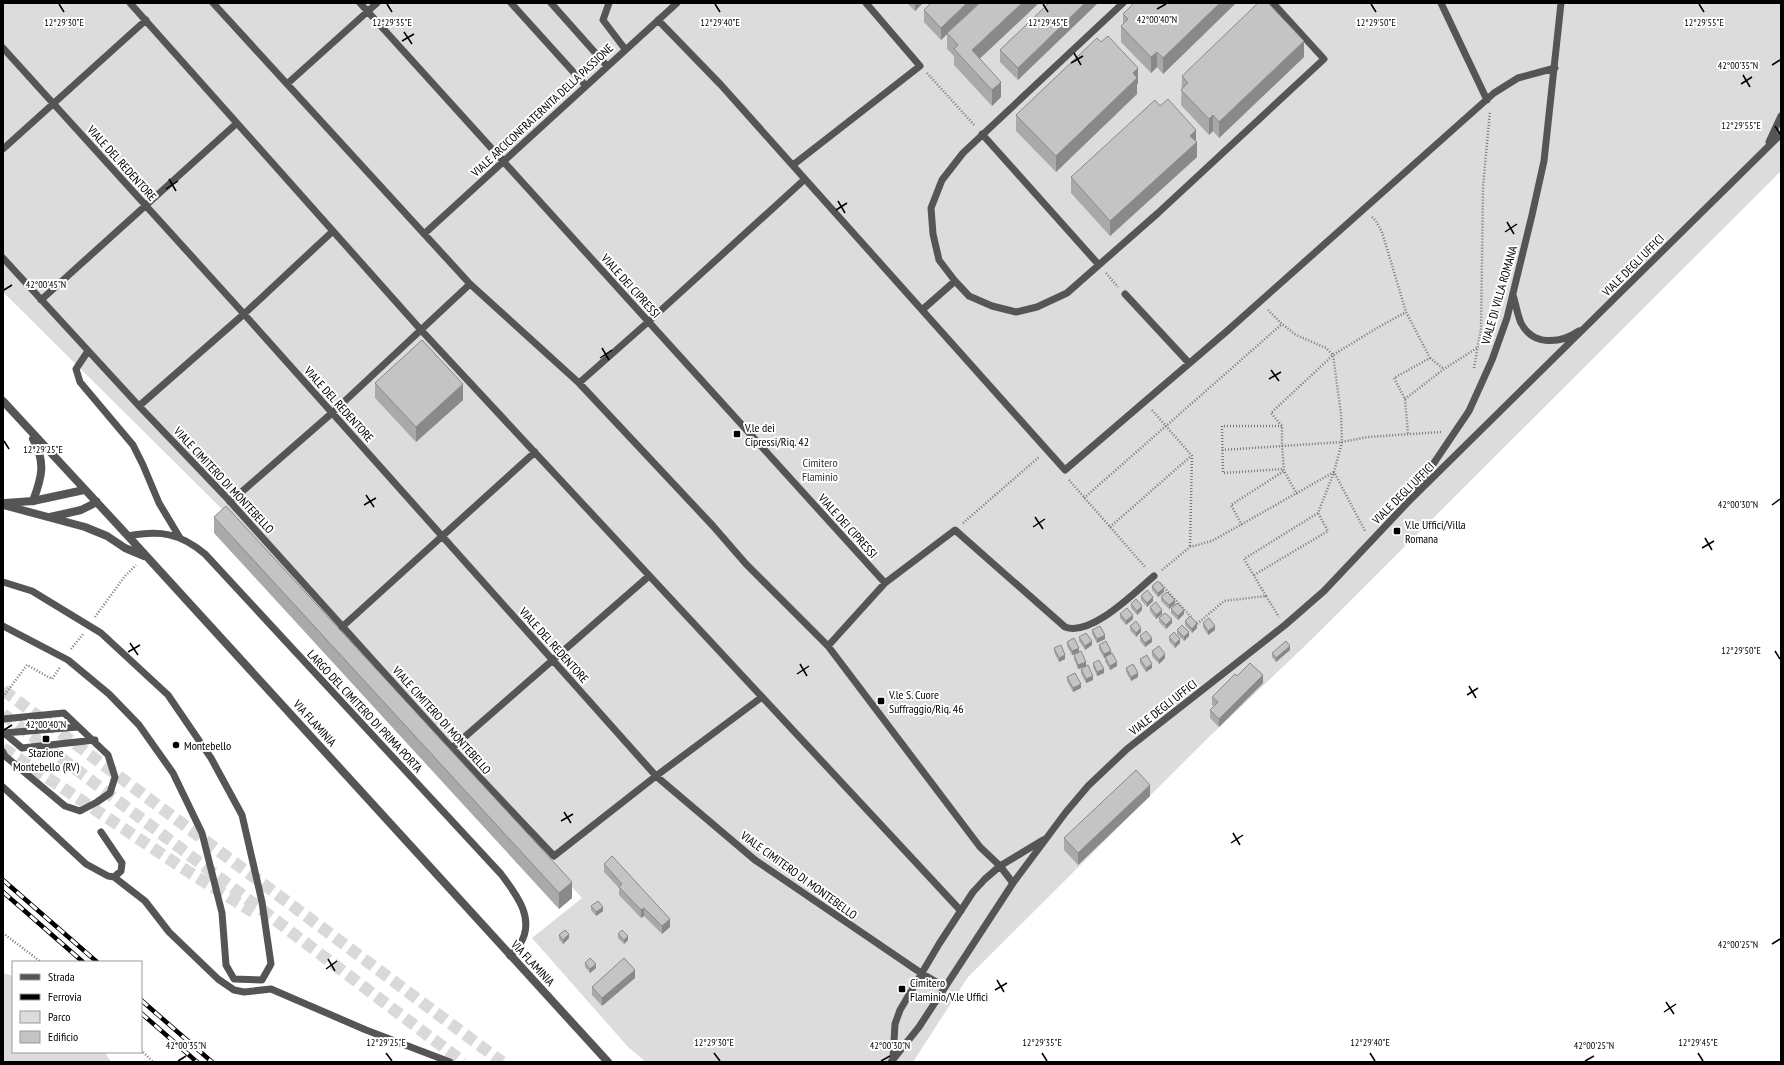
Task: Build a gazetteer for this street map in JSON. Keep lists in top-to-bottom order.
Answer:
{
  "streets": {
    "street": ["VIA FLAMINIA"],
    "lane": [
      "VIALE ARCICONFRATERNITA DELLA PASSIONE",
      "VIALE DEL REDENTORE",
      "VIALE DEGLI UFFICI",
      "VIALE DEI CIPRESSI",
      "VIALE DI VILLA ROMANA",
      "VIALE CIMITERO DI MONTEBELLO",
      "LARGO DEL CIMITERO DI PRIMA PORTA"
    ]
  },
  "crossings": [
    ["VIALE ARCICONFRATERNITA DELLA PASSIONE", "VIALE DEI CIPRESSI"],
    ["VIALE DEL REDENTORE", "VIALE CIMITERO DI MONTEBELLO"],
    ["VIALE DEGLI UFFICI", "VIALE DI VILLA ROMANA"],
    ["VIALE DEGLI UFFICI", "VIALE CIMITERO DI MONTEBELLO"],
    ["LARGO DEL CIMITERO DI PRIMA PORTA", "VIA FLAMINIA"]
  ],
  "parks": ["Cimitero Flaminio"],
  "places": {
    "transit": [
      "V.le dei Cipressi/Riq. 42",
      "V.le Uffici/Villa Romana",
      "V.le S. Cuore Suffraggio/Riq. 46",
      "Stazione Montebello (RV)",
      "Cimitero Flaminio/V.le Uffici"
    ],
    "other": ["Montebello"]
  },
  "legend": [
    "Strada",
    "Ferrovia",
    "Parco",
    "Edificio"
  ],
  "coordinates": [
    "42°00'40\"N",
    "12°29'35\"E",
    "12°29'30\"E",
    "12°29'40\"E",
    "12°29'45\"E",
    "12°29'50\"E",
    "12°29'55\"E",
    "42°00'35\"N",
    "42°00'45\"N",
    "12°29'25\"E",
    "42°00'30\"N",
    "42°00'25\"N"
  ]
}
